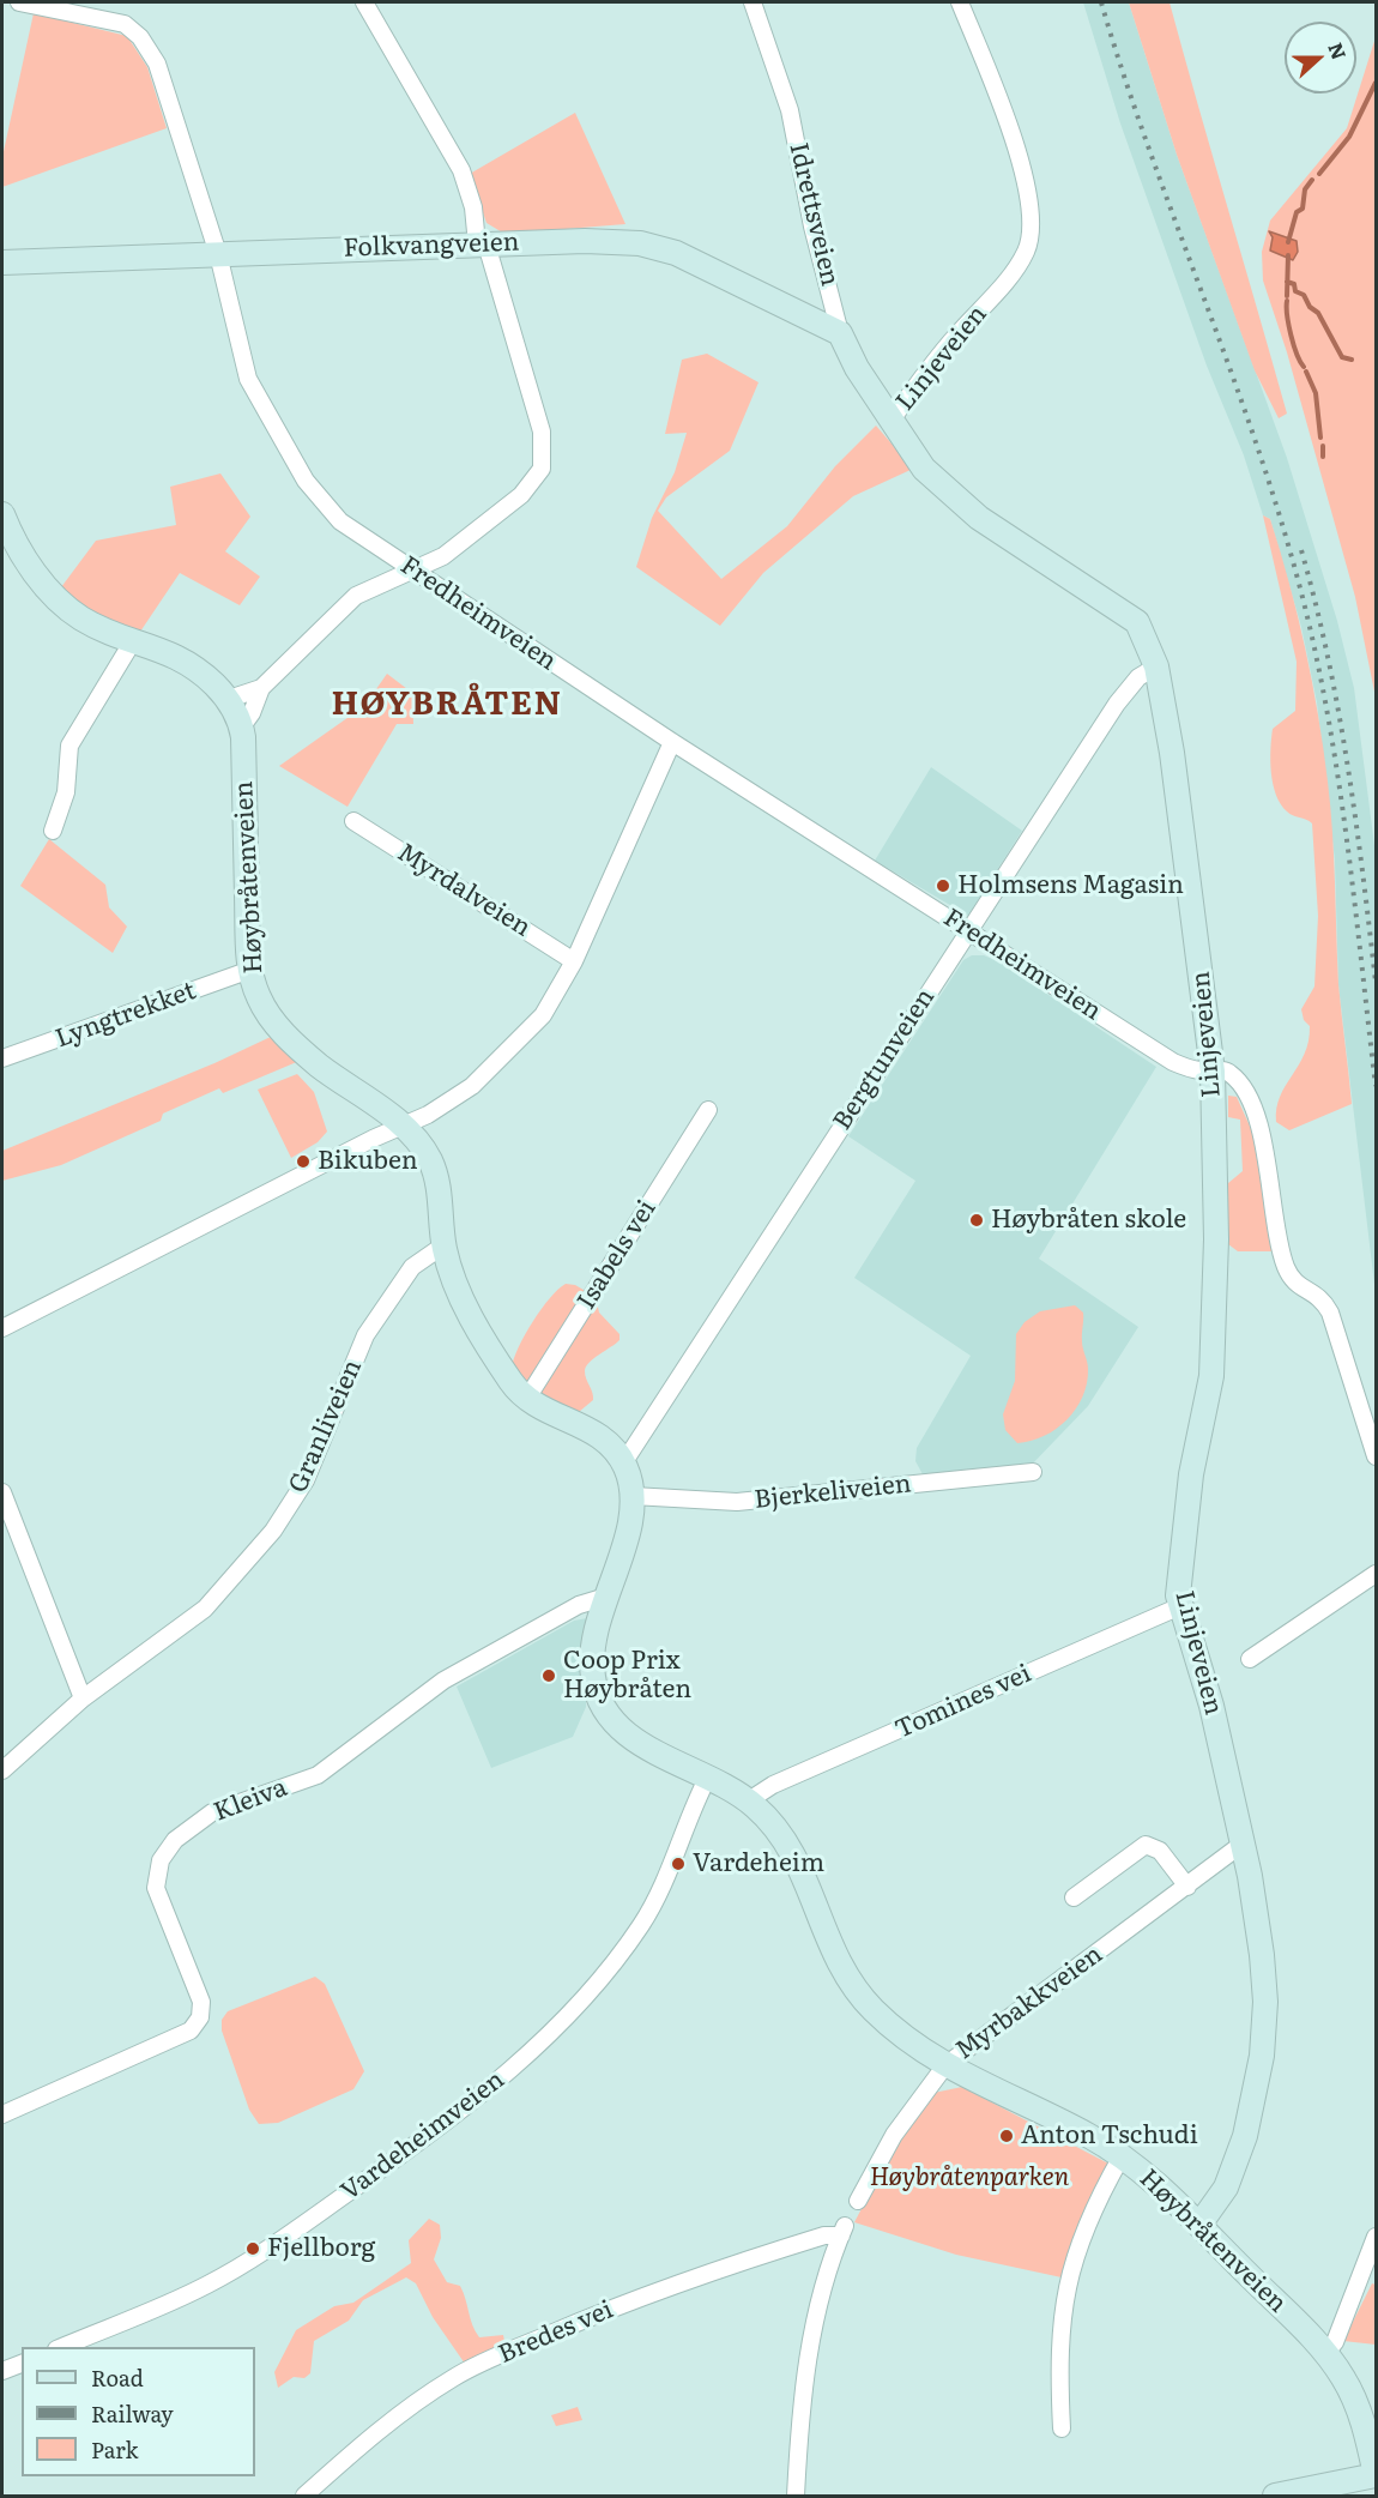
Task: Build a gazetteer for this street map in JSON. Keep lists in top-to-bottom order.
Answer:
{
  "streets": {
    "street": [
      "Idrettsveien",
      "Folkvangveien",
      "Linjeveien",
      "Fredheimveien",
      "Høybråtenveien",
      "Myrdalveien",
      "Lyngtrekket",
      "Bergtunveien",
      "Isabels vei",
      "Granliveien",
      "Bjerkeliveien",
      "Tomines vei",
      "Kleiva",
      "Myrbakkveien",
      "Vardeheimveien",
      "Bredes vei"
    ]
  },
  "crossings": [
    ["Idrettsveien", "Folkvangveien"],
    ["Idrettsveien", "Linjeveien"],
    ["Folkvangveien", "Fredheimveien"],
    ["Linjeveien", "Fredheimveien"],
    ["Linjeveien", "Høybråtenveien"],
    ["Linjeveien", "Bergtunveien"],
    ["Linjeveien", "Tomines vei"],
    ["Linjeveien", "Myrbakkveien"],
    ["Fredheimveien", "Bergtunveien"],
    ["Høybråtenveien", "Lyngtrekket"],
    ["Høybråtenveien", "Bergtunveien"],
    ["Høybråtenveien", "Isabels vei"],
    ["Høybråtenveien", "Granliveien"],
    ["Høybråtenveien", "Bjerkeliveien"],
    ["Høybråtenveien", "Tomines vei"],
    ["Høybråtenveien", "Kleiva"],
    ["Høybråtenveien", "Myrbakkveien"],
    ["Høybråtenveien", "Vardeheimveien"]
  ],
  "districts": ["HØYBRÅTEN"],
  "parks": ["Høybråtenparken"],
  "places": [
    "Holmsens Magasin",
    "Bikuben",
    "Høybråten skole",
    "Coop Prix Høybråten",
    "Vardeheim",
    "Anton Tschudi",
    "Fjellborg"
  ],
  "legend": ["Road", "Railway", "Park"],
  "north": "right"
}
